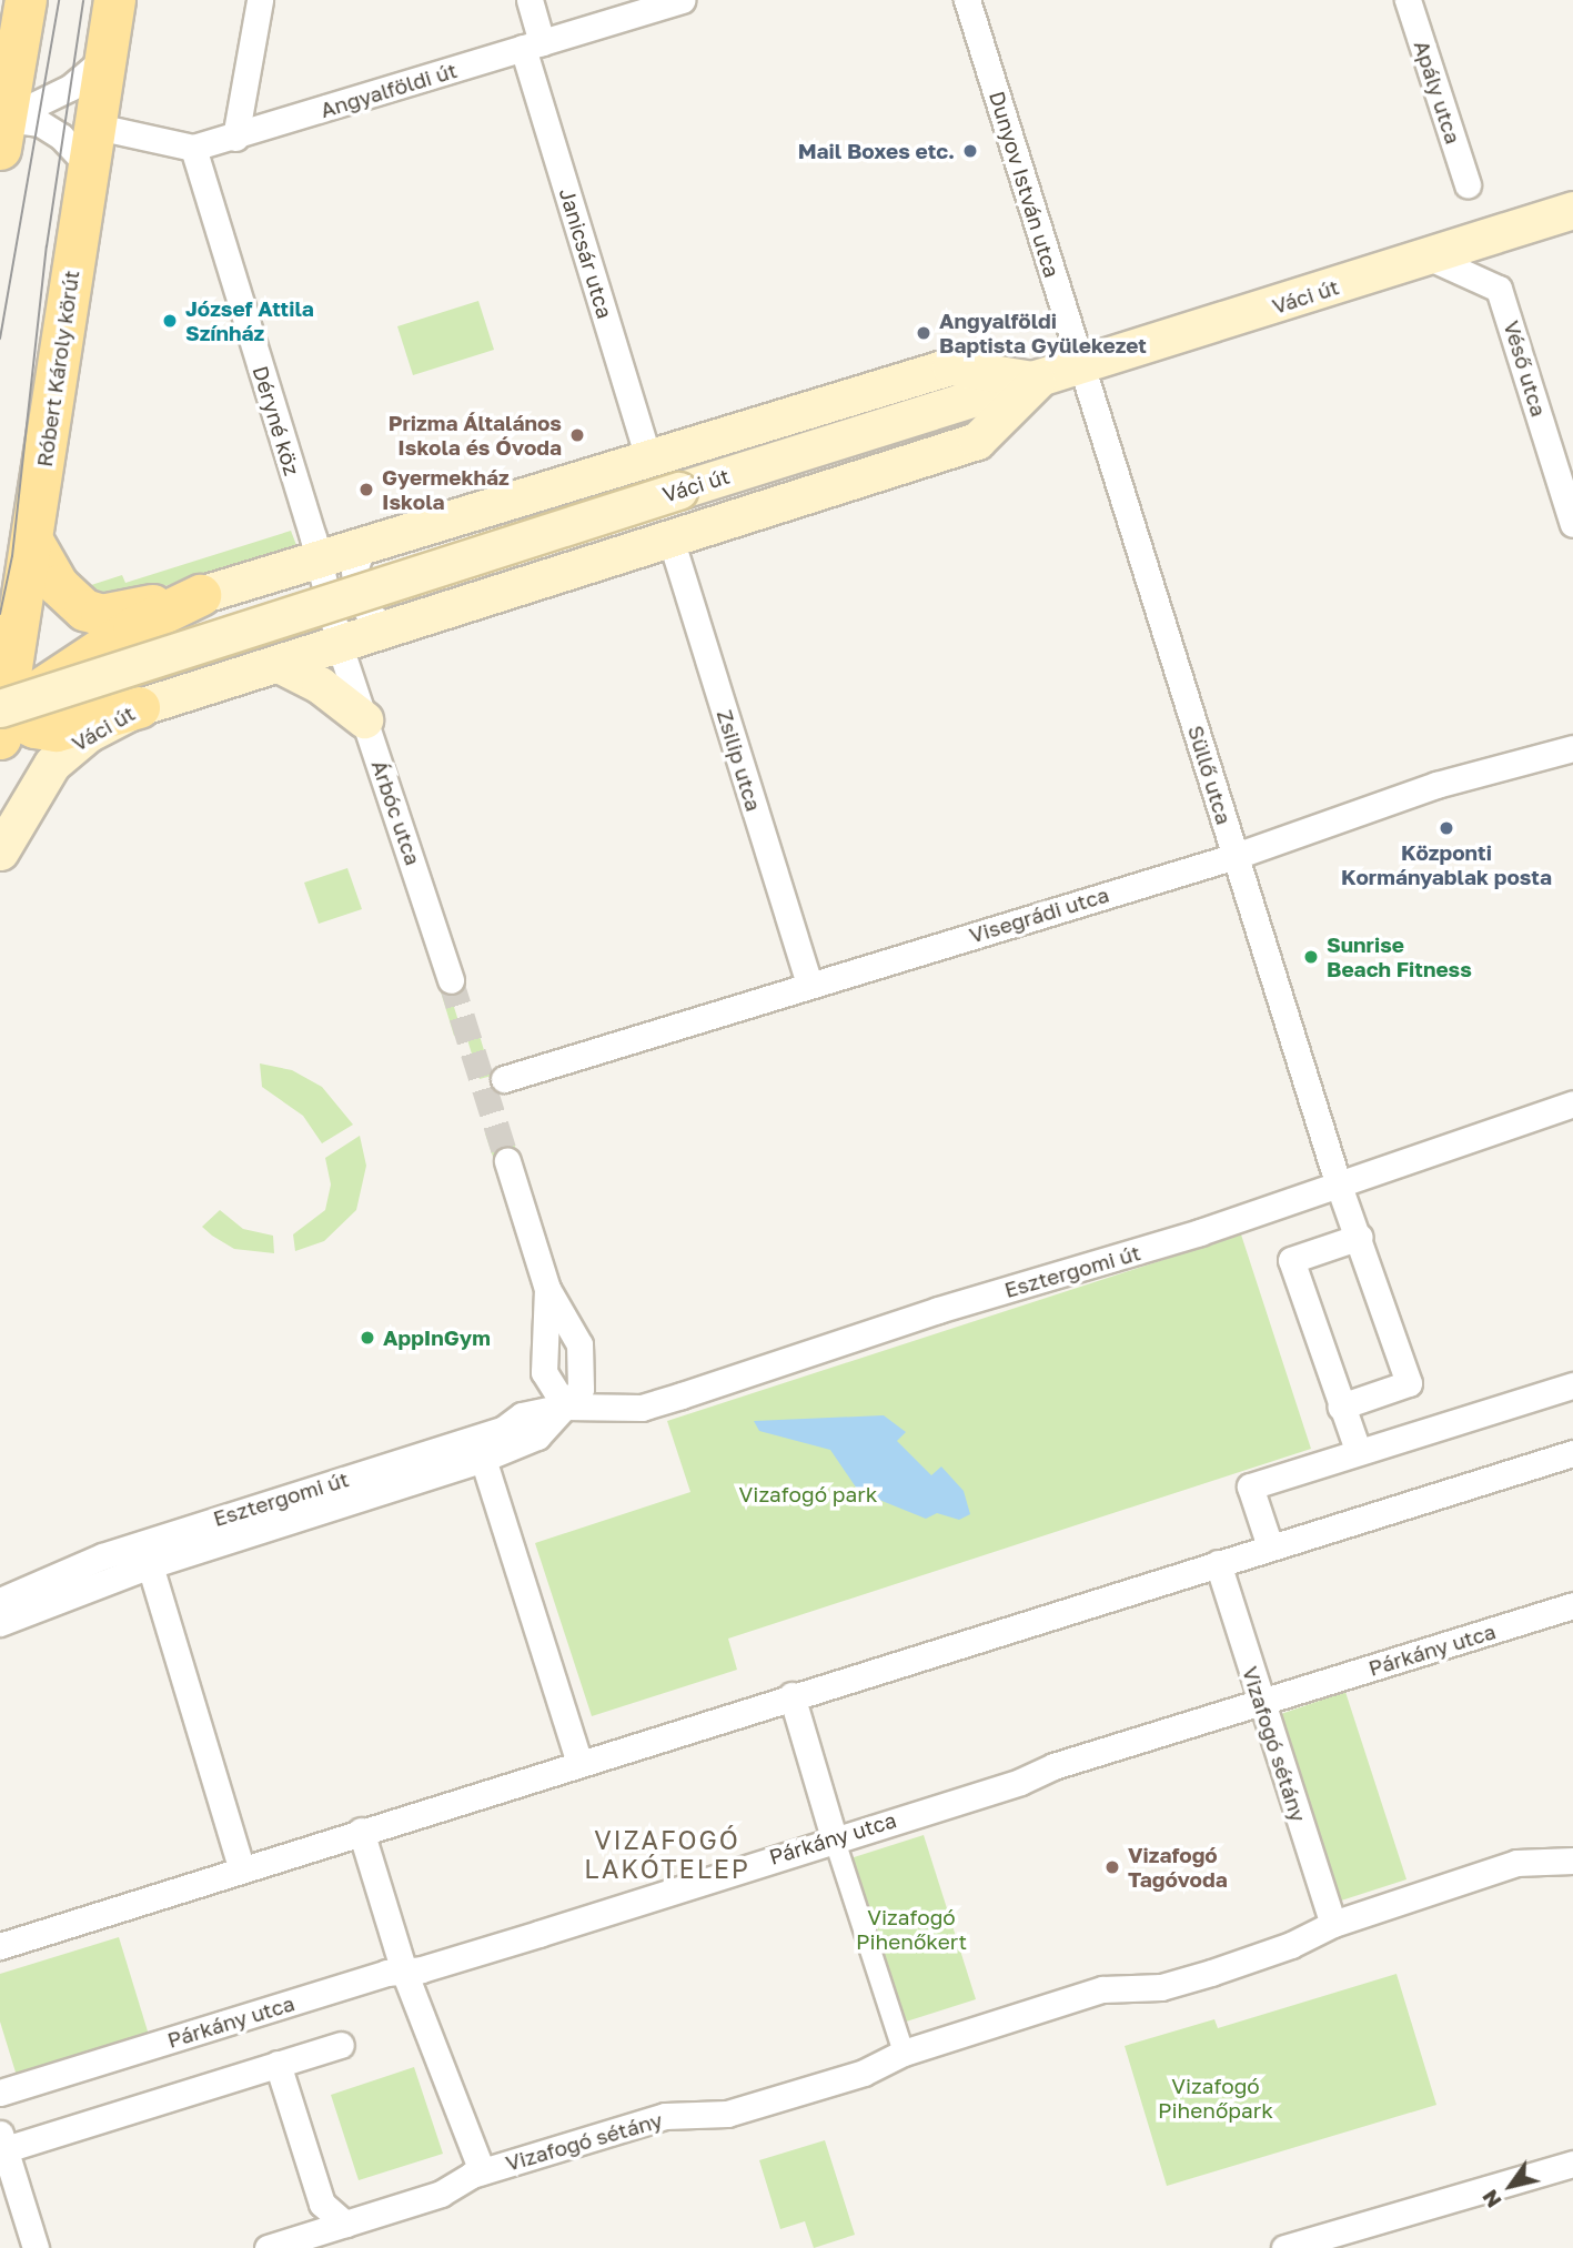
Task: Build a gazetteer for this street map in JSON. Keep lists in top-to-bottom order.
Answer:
{
  "streets": {
    "main road": ["Váci út", "Róbert Károly körút"],
    "street": [
      "Angyalföldi út",
      "Apály utca",
      "Dunyov István utca",
      "Janicsár utca",
      "Véső utca",
      "Déryné köz",
      "Zsilip utca",
      "Süllő utca",
      "Árbóc utca",
      "Visegrádi utca",
      "Esztergomi út",
      "Párkány utca",
      "Vizafogó sétány"
    ]
  },
  "crossings": [
    ["Angyalföldi út", "Janicsár utca"],
    ["Angyalföldi út", "Róbert Károly körút"],
    ["Angyalföldi út", "Déryné köz"],
    ["Dunyov István utca", "Váci út"],
    ["Dunyov István utca", "Süllő utca"],
    ["Janicsár utca", "Váci út"],
    ["Váci út", "Róbert Károly körút"],
    ["Váci út", "Véső utca"],
    ["Váci út", "Déryné köz"],
    ["Váci út", "Zsilip utca"],
    ["Váci út", "Süllő utca"],
    ["Váci út", "Árbóc utca"],
    ["Déryné köz", "Árbóc utca"],
    ["Zsilip utca", "Visegrádi utca"],
    ["Süllő utca", "Visegrádi utca"],
    ["Süllő utca", "Esztergomi út"],
    ["Párkány utca", "Vizafogó sétány"]
  ],
  "districts": ["VIZAFOGÓ LAKÓTELEP"],
  "parks": ["Vizafogó park", "Vizafogó Pihenőkert", "Vizafogó Pihenőpark"],
  "places": [
    "Mail Boxes etc.",
    "József Attila Színház",
    "Angyalföldi Baptista Gyülekezet",
    "Prizma Általános Iskola és Óvoda",
    "Gyermekház Iskola",
    "Központi Kormányablak posta",
    "Sunrise Beach Fitness",
    "AppInGym",
    "Vizafogó Tagóvoda"
  ],
  "north": "bottom left"
}
